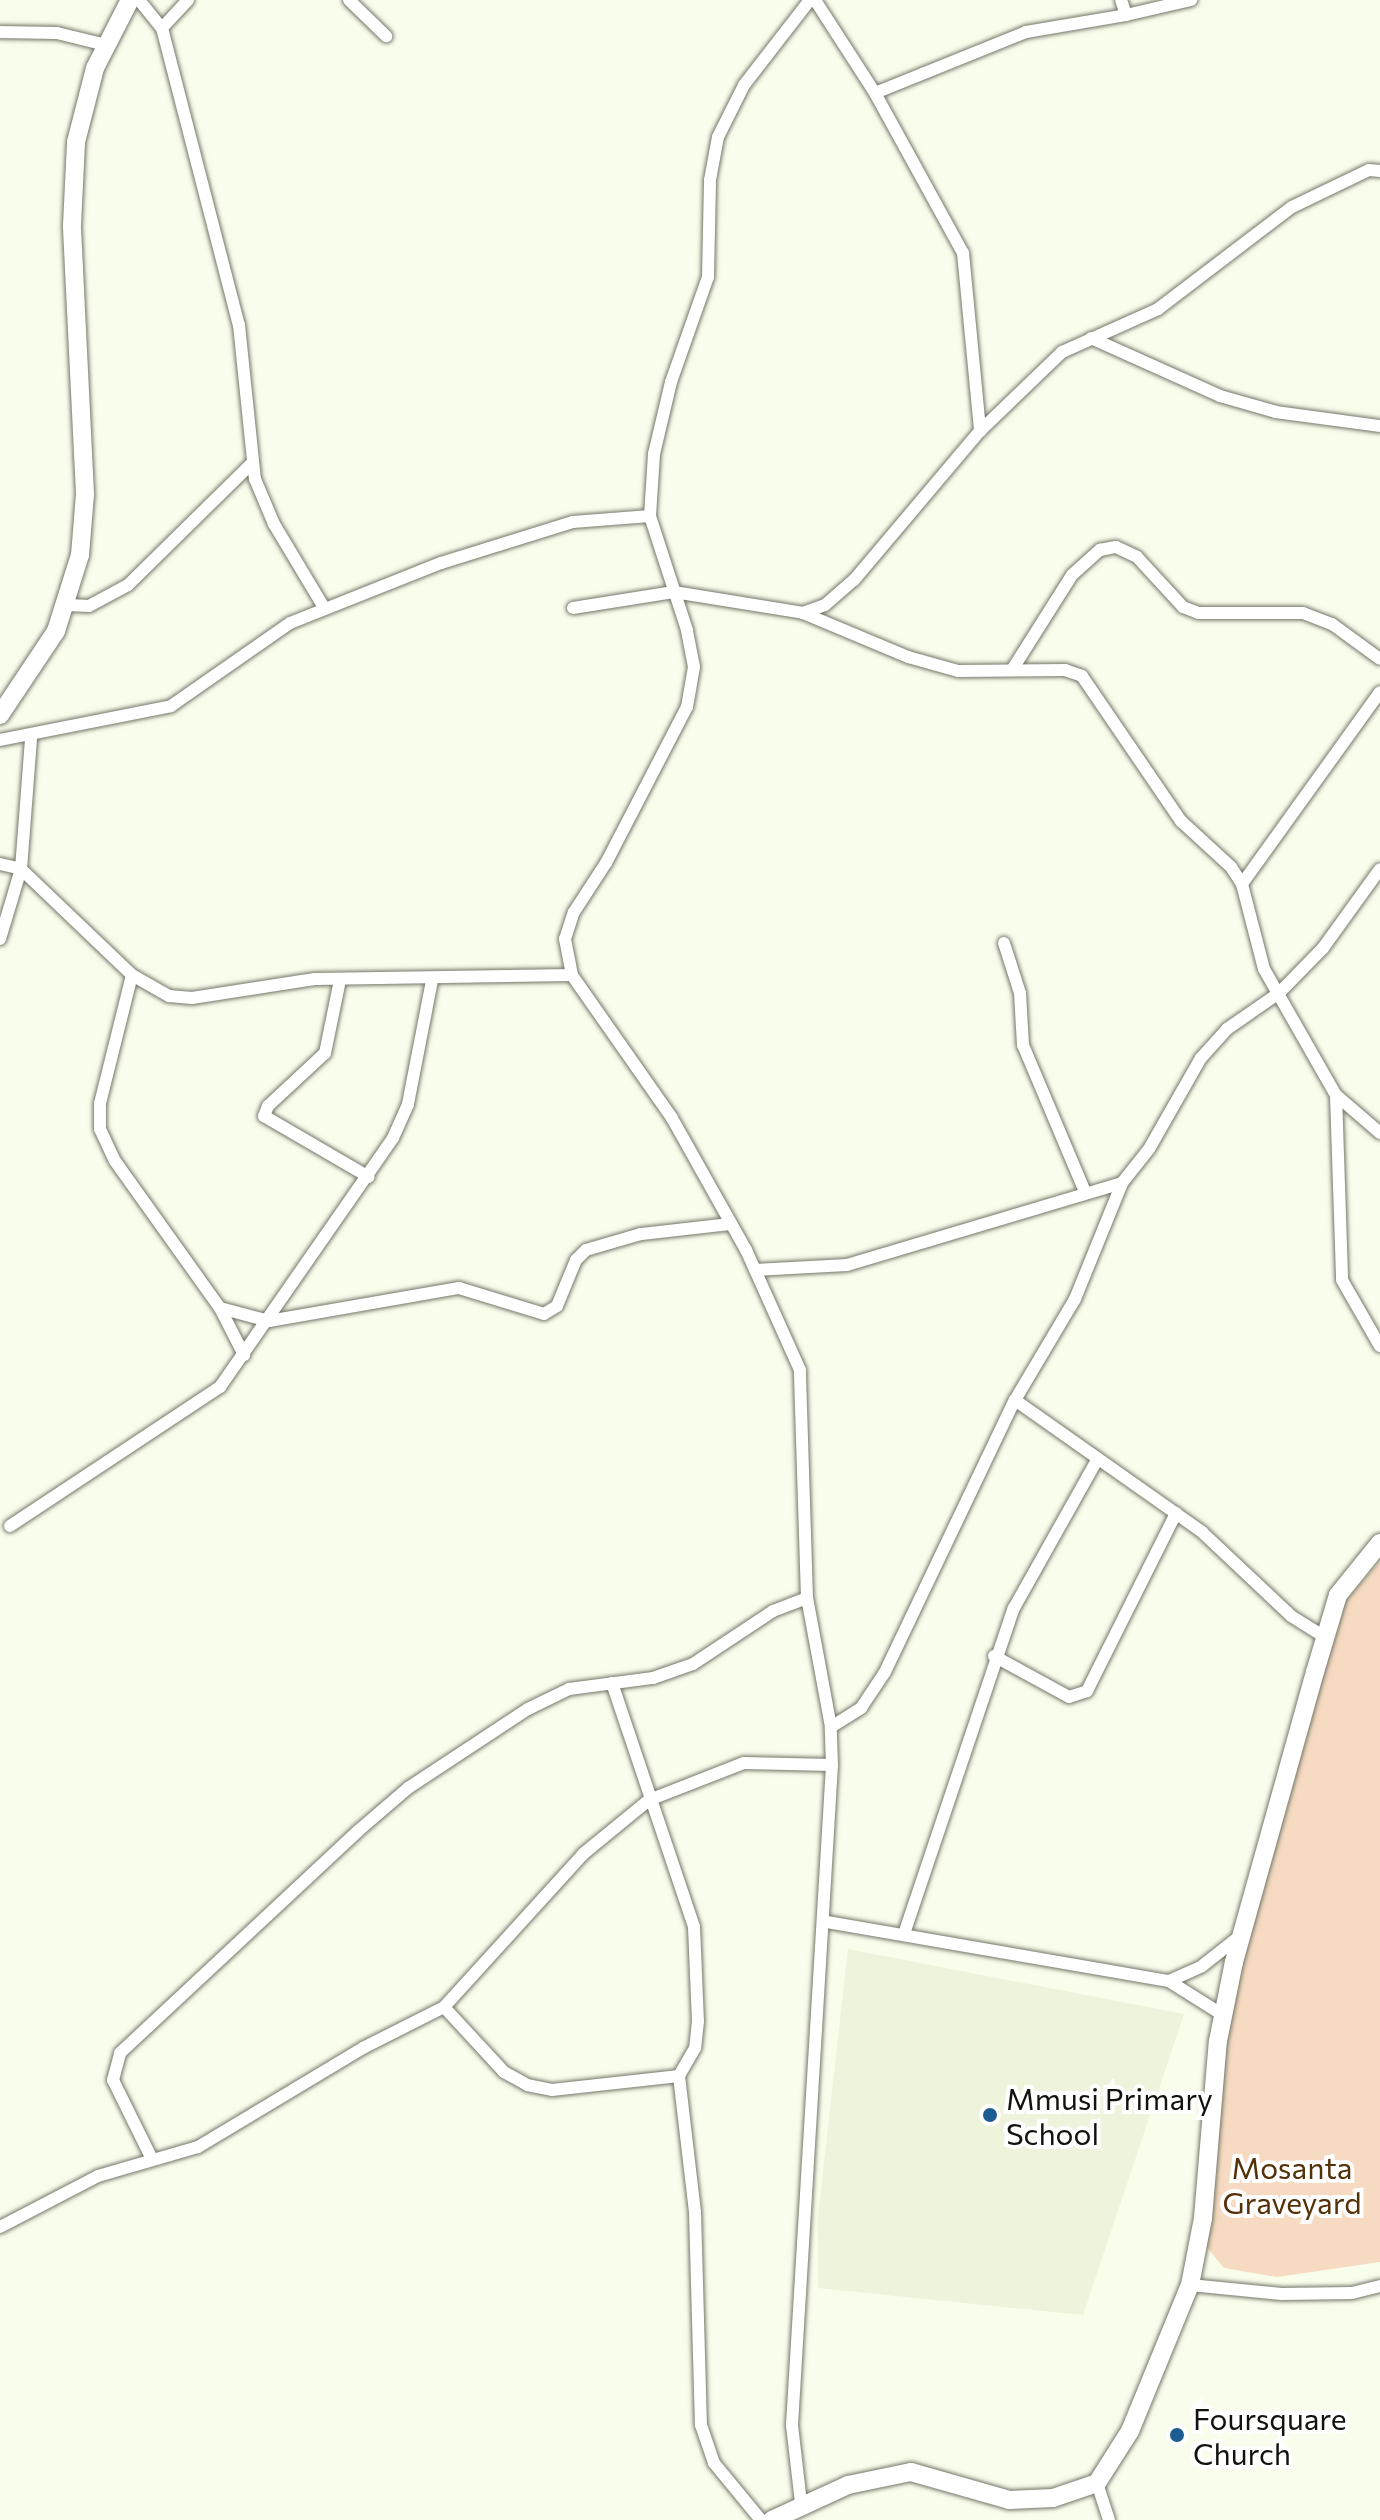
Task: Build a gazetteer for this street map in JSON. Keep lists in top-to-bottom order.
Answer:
{
  "parks": ["Mosanta Graveyard"],
  "places": ["Mmusi Primary School", "Foursquare Church"]
}
